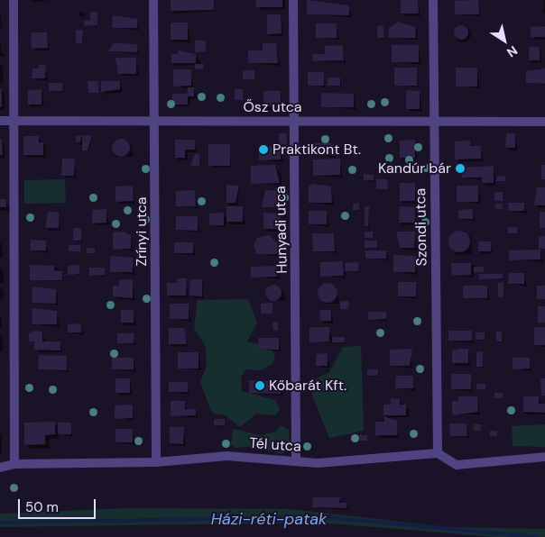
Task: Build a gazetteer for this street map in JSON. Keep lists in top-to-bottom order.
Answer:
{
  "streets": {
    "street": [
      "Ősz utca",
      "Szondi utca",
      "Hunyadi utca",
      "Zrínyi utca",
      "Tél utca"
    ]
  },
  "crossings": [
    ["Ősz utca", "Szondi utca"],
    ["Ősz utca", "Hunyadi utca"],
    ["Ősz utca", "Zrínyi utca"],
    ["Szondi utca", "Tél utca"],
    ["Hunyadi utca", "Tél utca"],
    ["Zrínyi utca", "Tél utca"]
  ],
  "water": ["Házi-réti-patak"],
  "places": ["Praktikont Bt.", "Kandúr bár", "Kőbarát Kft."],
  "scale_bar": "50 m",
  "north": "bottom right"
}
